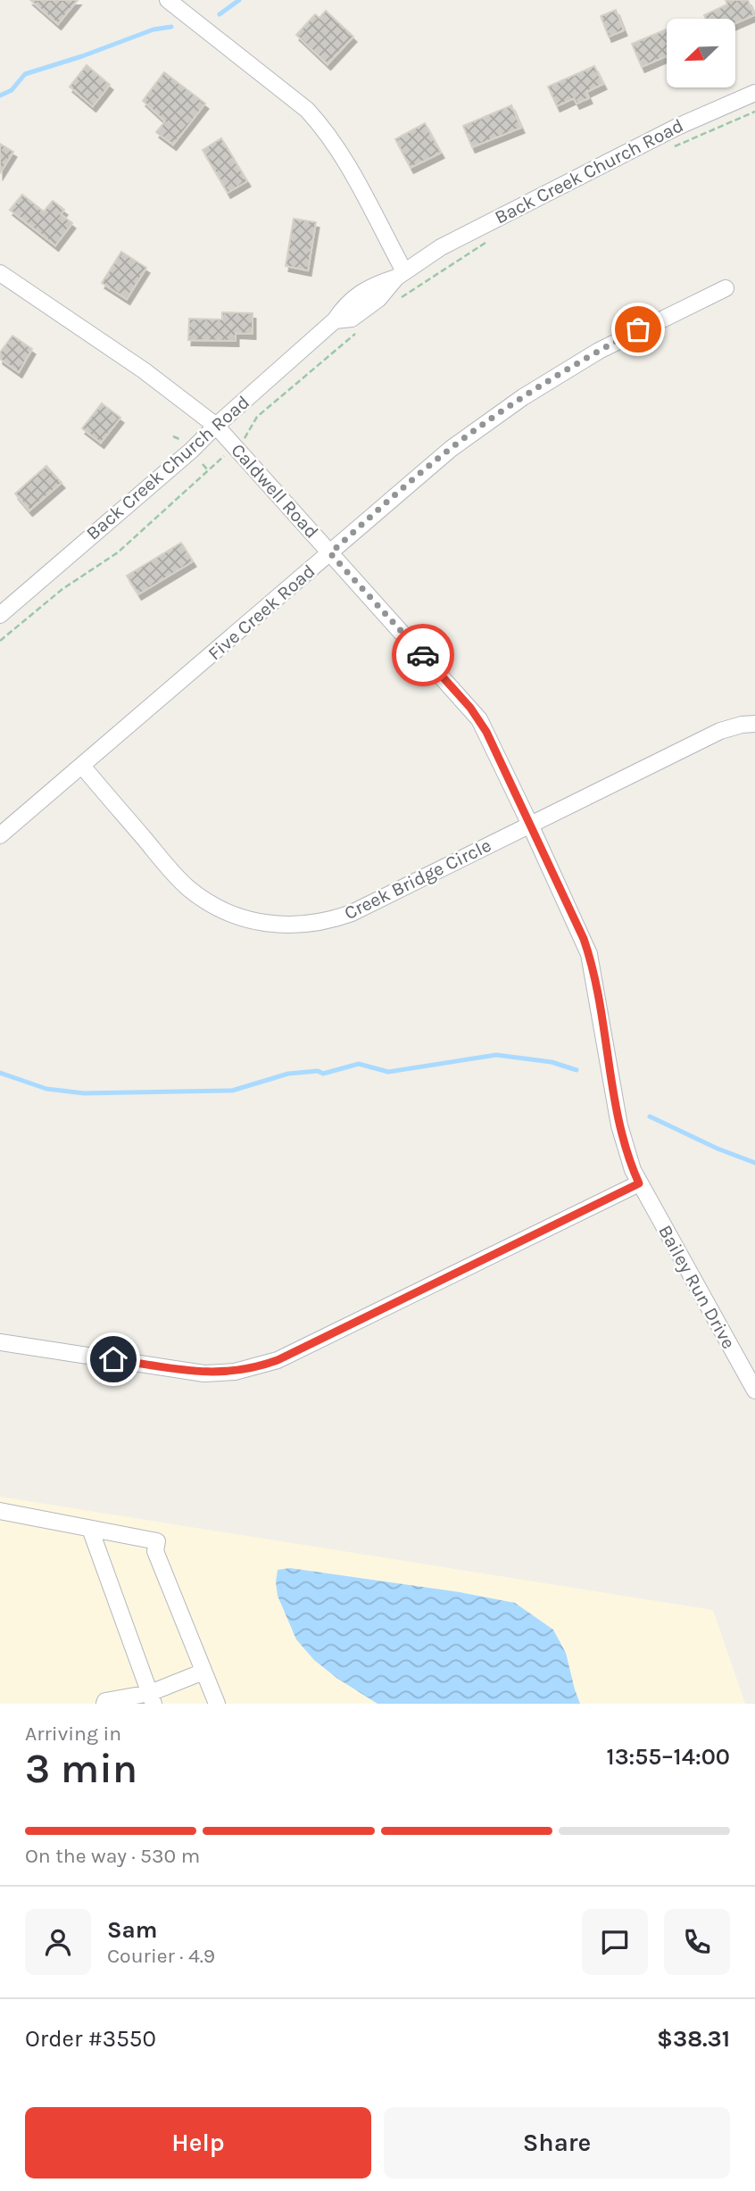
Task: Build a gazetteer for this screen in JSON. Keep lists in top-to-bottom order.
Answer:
{
  "streets": {
    "street": [
      "Back Creek Church Road",
      "Caldwell Road",
      "Five Creek Road",
      "Creek Bridge Circle",
      "Bailey Run Drive"
    ]
  },
  "crossings": [
    ["Back Creek Church Road", "Caldwell Road"],
    ["Caldwell Road", "Five Creek Road"],
    ["Caldwell Road", "Creek Bridge Circle"],
    ["Caldwell Road", "Bailey Run Drive"],
    ["Five Creek Road", "Creek Bridge Circle"]
  ],
  "north": "bottom left",
  "page": {
    "heading": ["3 min", "Arriving in", "13:55–14:00"],
    "panel": [
      "Sam",
      "Courier · 4.9",
      "Order #3550",
      "$38.31"
    ],
    "bar": "On the way · 530 m",
    "buttons": ["Help", "Share"]
  }
}
